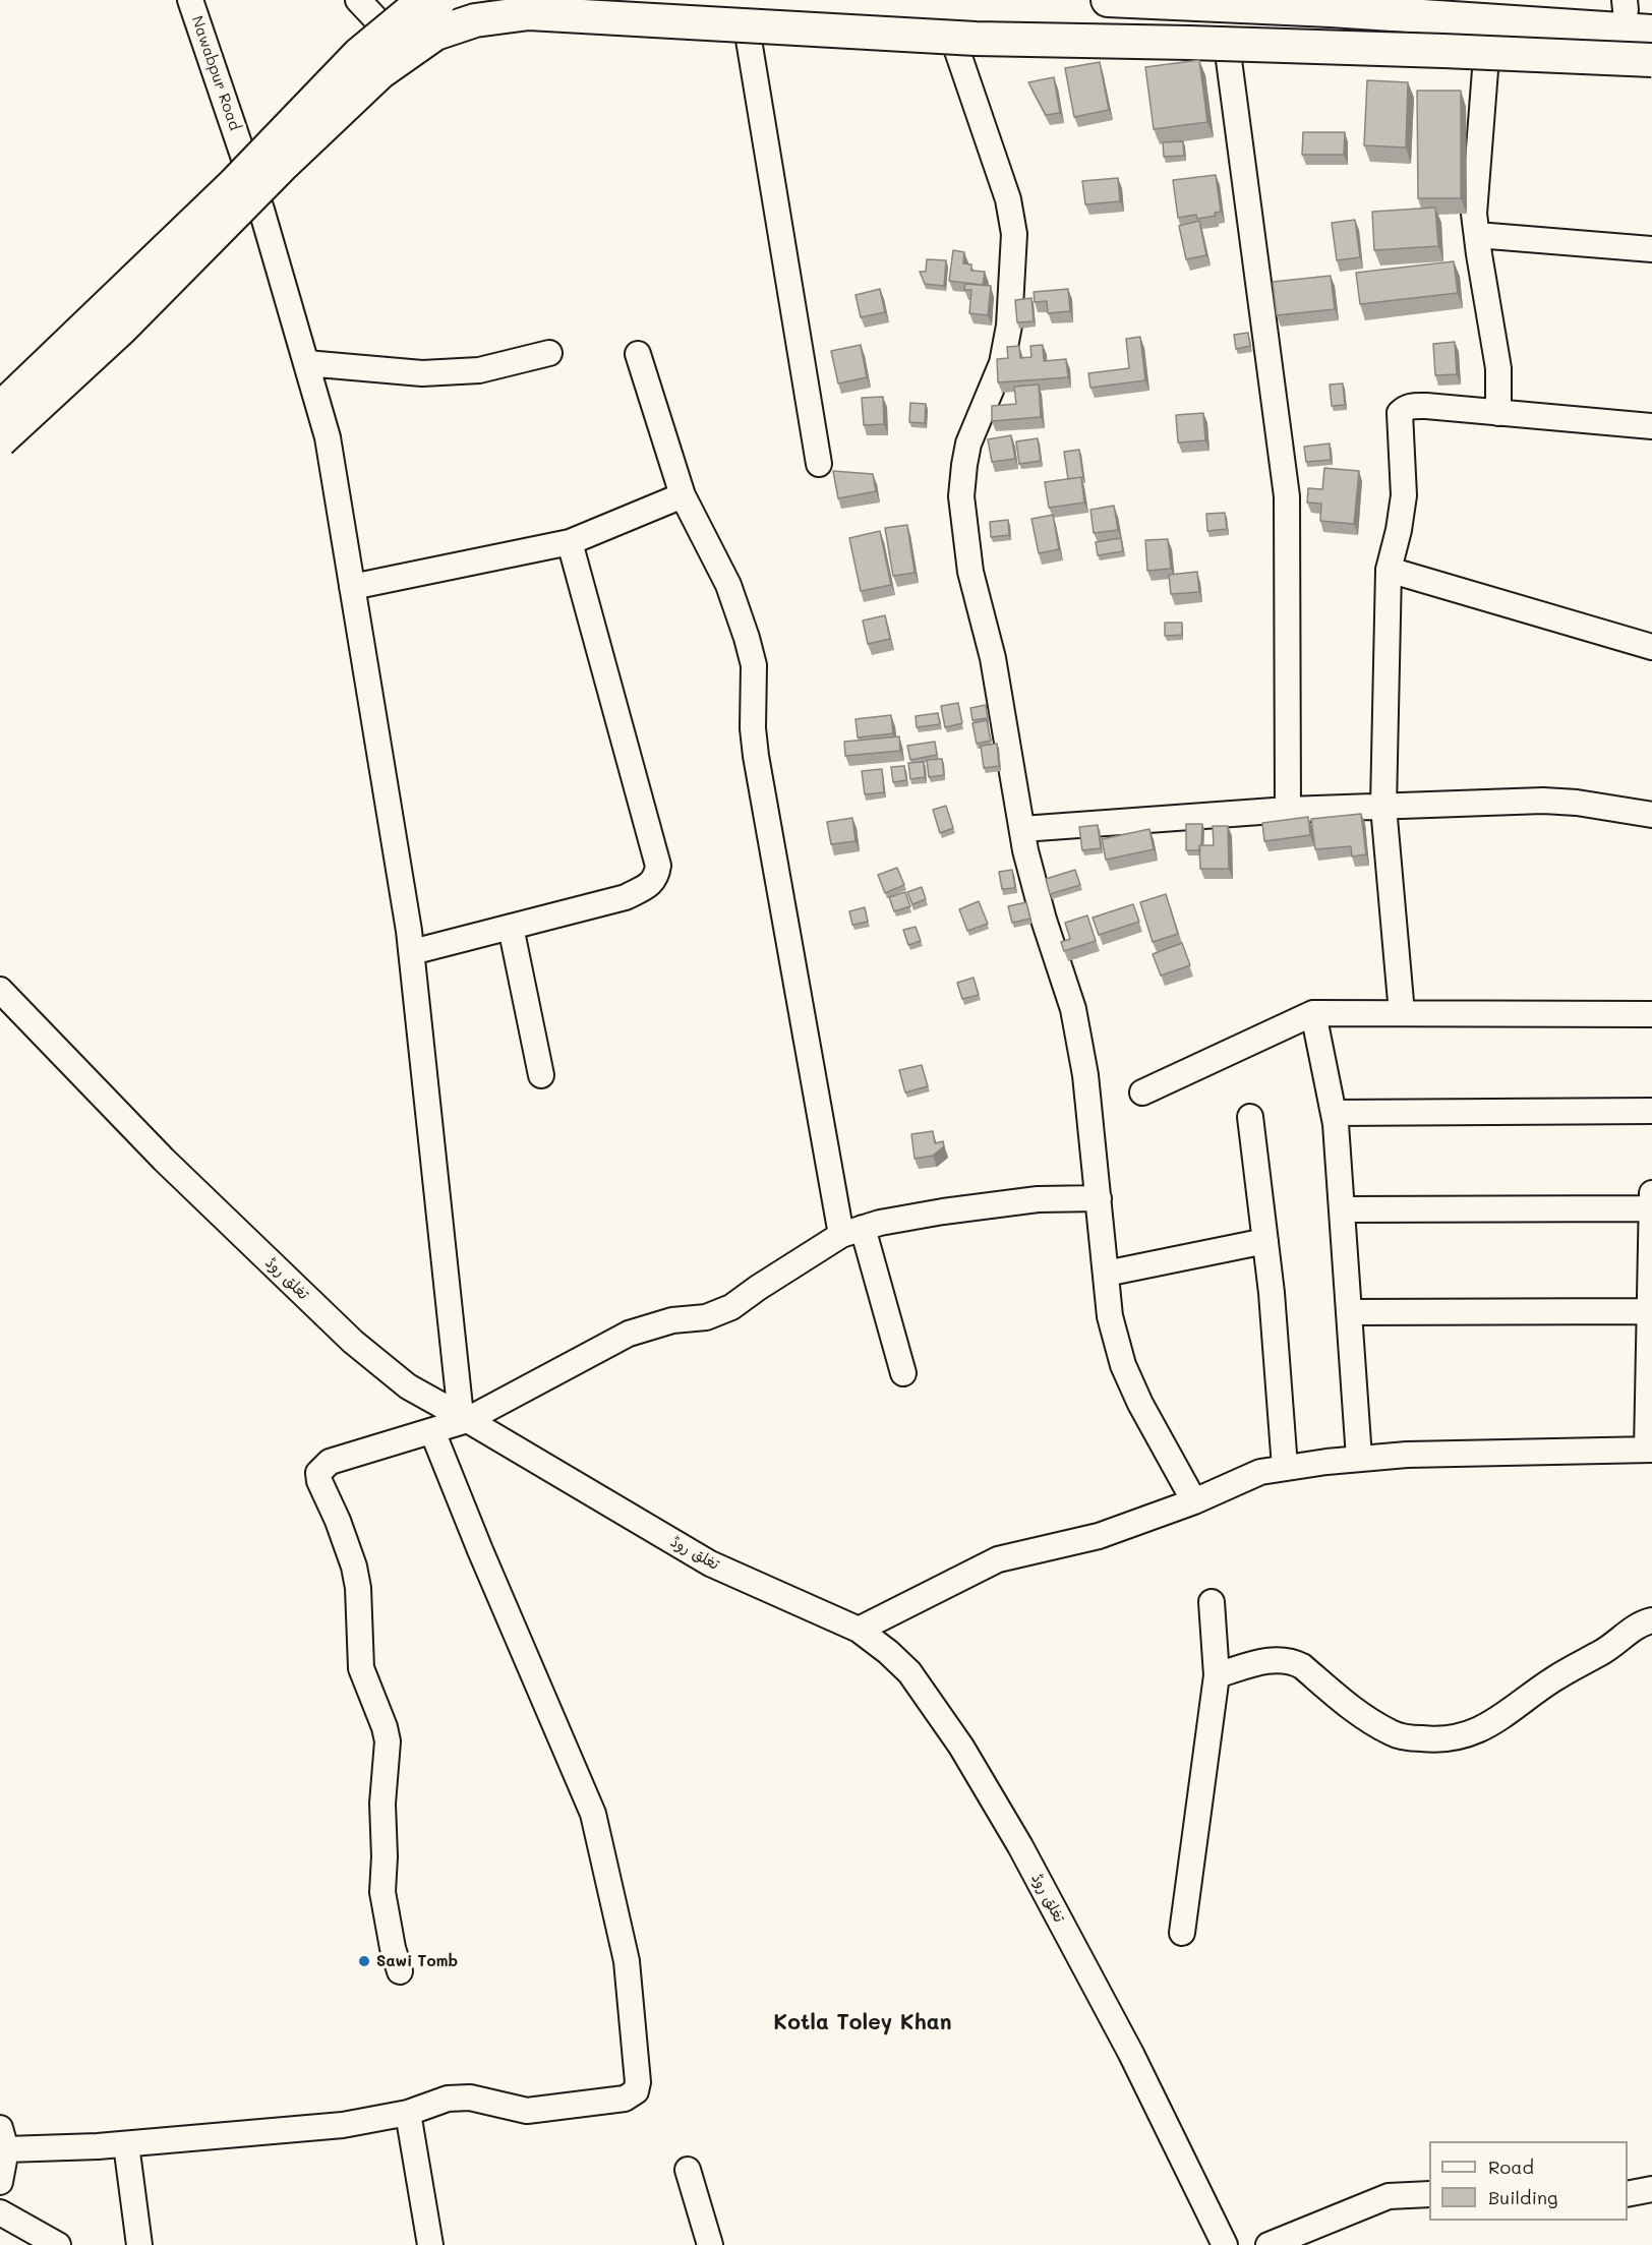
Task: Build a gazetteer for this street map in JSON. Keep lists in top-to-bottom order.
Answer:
{
  "streets": {
    "street": ["Nawabpur Road", "تغلق روڈ"]
  },
  "crossings": [
    ["Nawabpur Road", "تغلق روڈ"]
  ],
  "districts": ["Kotla Toley Khan"],
  "places": ["Sawi Tomb"],
  "legend": ["Road", "Building"]
}
